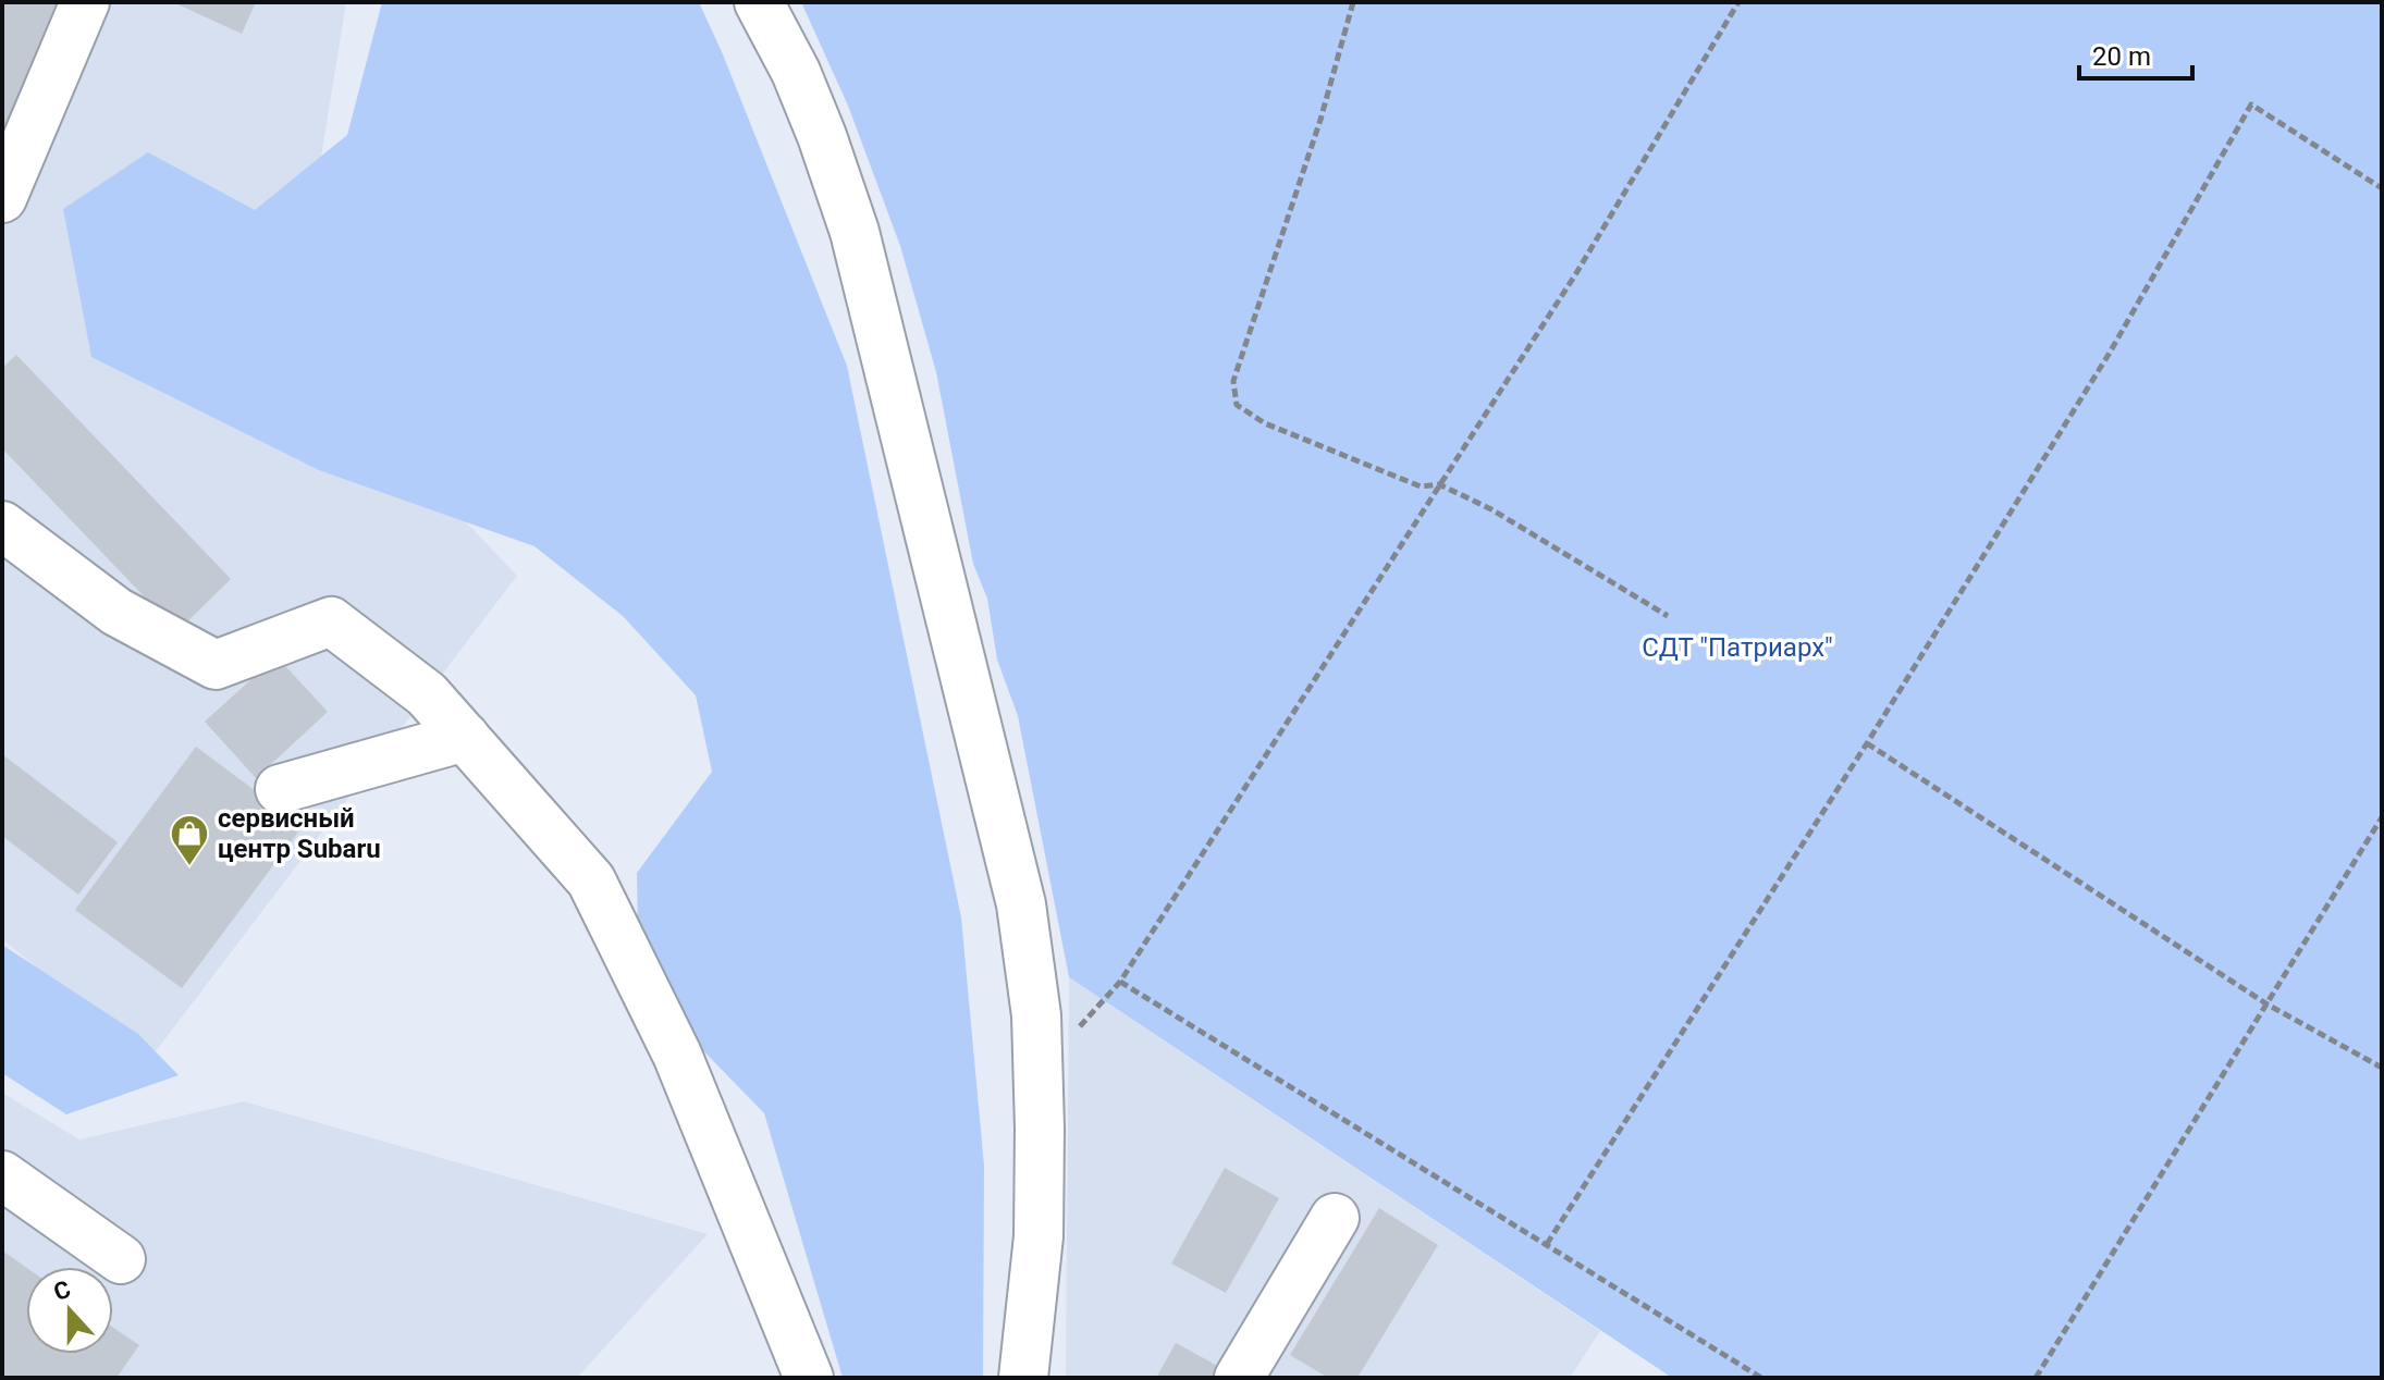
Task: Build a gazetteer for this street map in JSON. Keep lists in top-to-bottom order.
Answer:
{
  "parks": ["СДТ \"Патриарх\""],
  "places": {
    "shop": ["сервисный центр Subaru"]
  },
  "scale_bar": "20 m",
  "north": "top"
}
